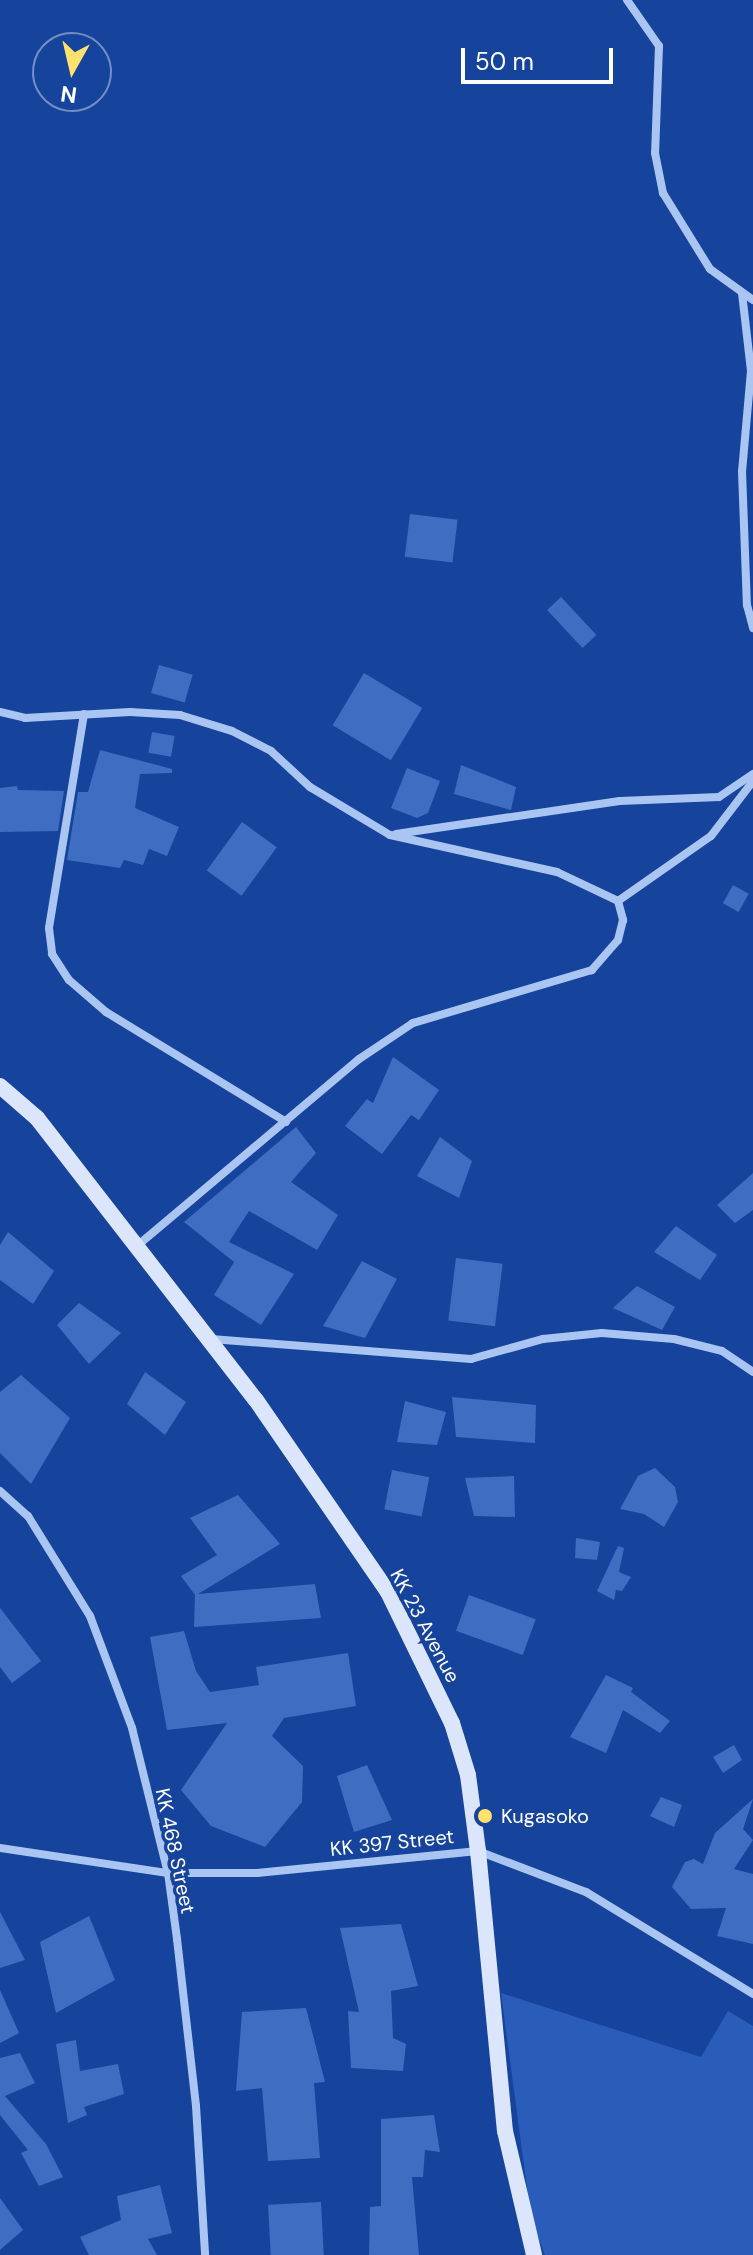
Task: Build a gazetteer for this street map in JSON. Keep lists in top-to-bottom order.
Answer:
{
  "streets": {
    "main road": ["KK 23 Avenue"],
    "street": ["KK 397 Street", "KK 468 Street"]
  },
  "crossings": [
    ["KK 23 Avenue", "KK 397 Street"],
    ["KK 397 Street", "KK 468 Street"]
  ],
  "places": ["Kugasoko"],
  "scale_bar": "50 m",
  "north": "bottom"
}
